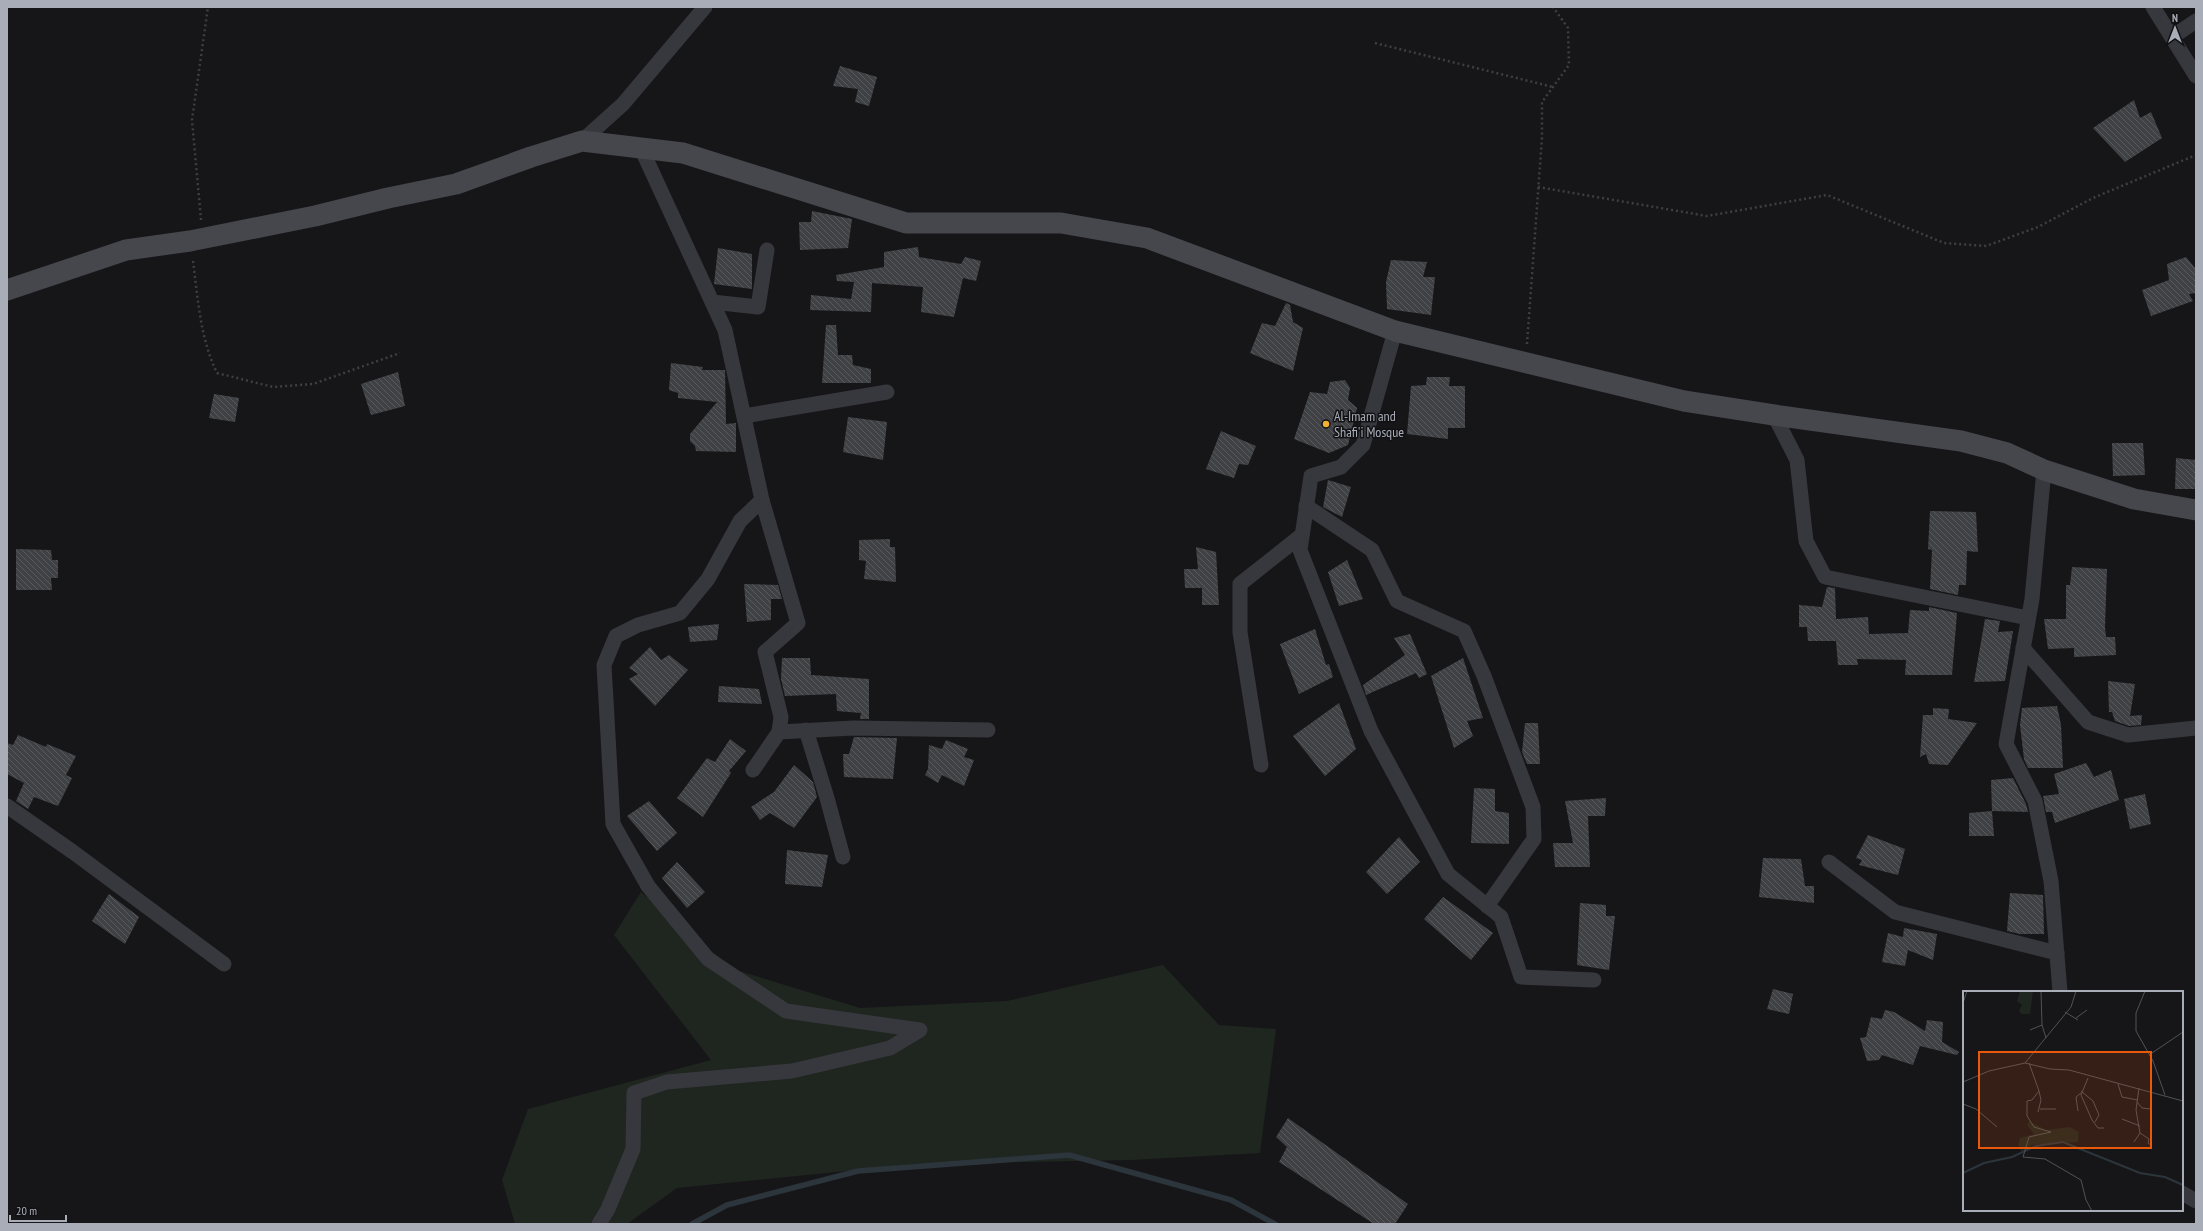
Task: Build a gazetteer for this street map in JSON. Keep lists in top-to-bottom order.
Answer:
{
  "places": ["Al-Imam and Shafi'i Mosque"],
  "scale_bar": "20 m",
  "north": "top"
}
